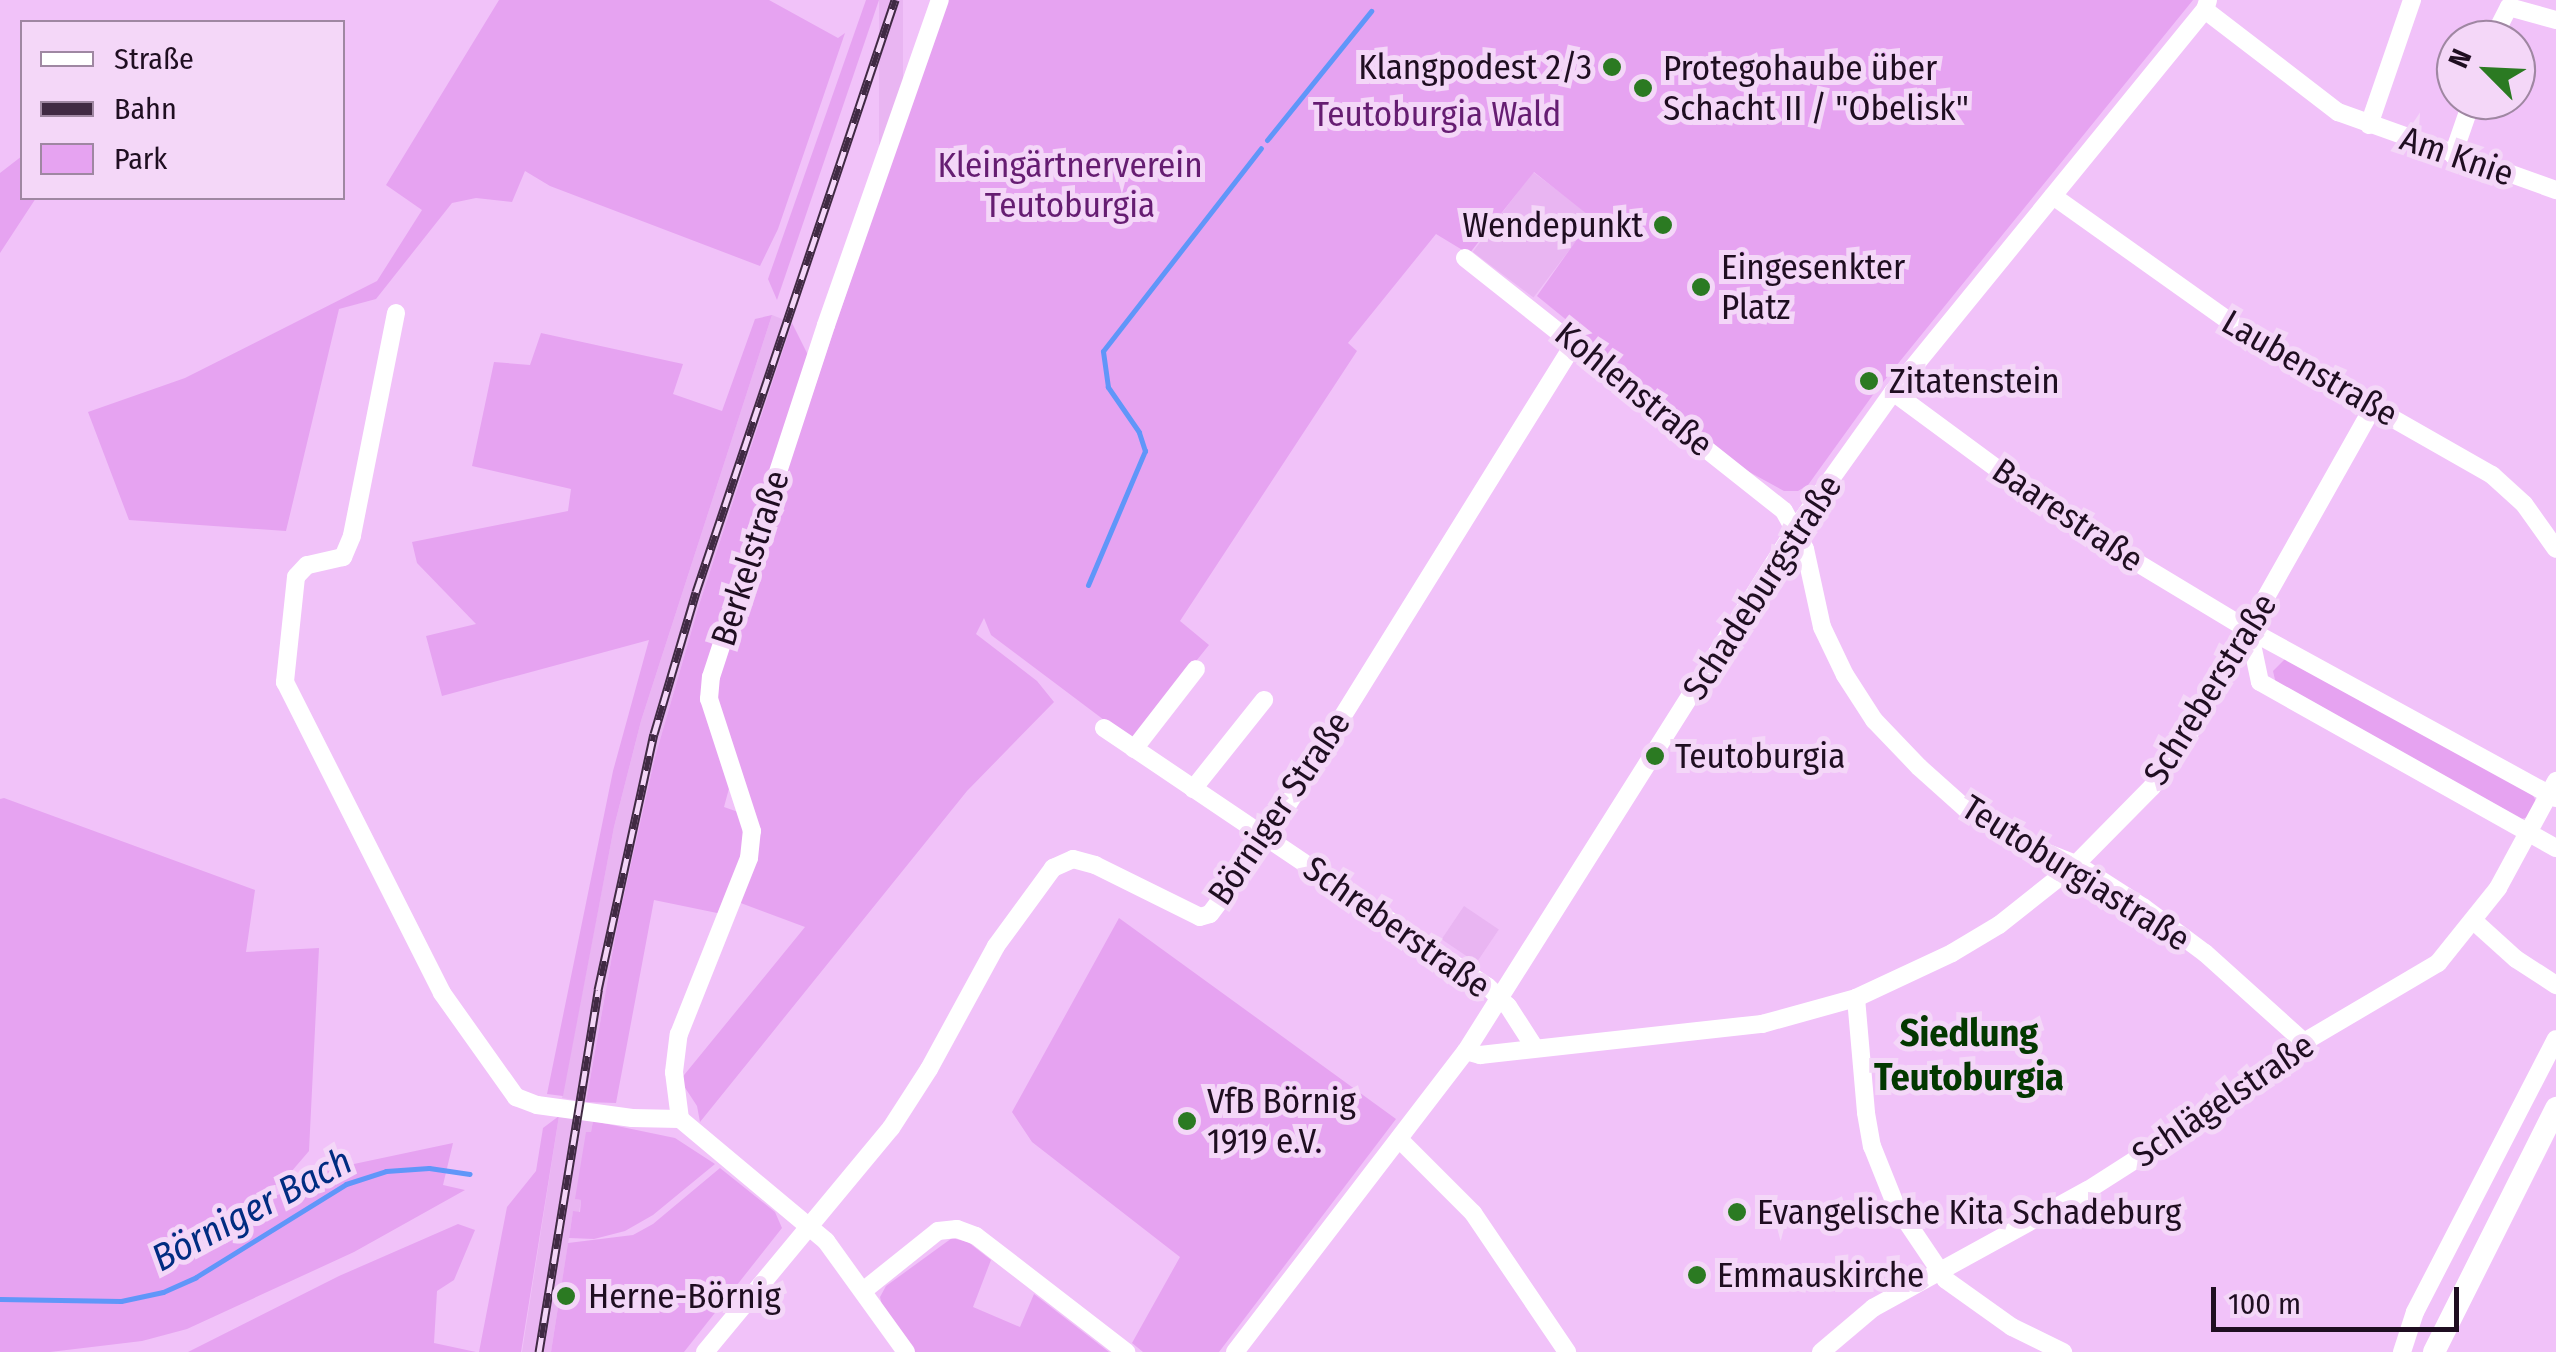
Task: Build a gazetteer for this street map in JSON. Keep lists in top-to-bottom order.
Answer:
{
  "streets": {
    "street": [
      "Am Knie",
      "Laubenstraße",
      "Kohlenstraße",
      "Baarestraße",
      "Berkelstraße",
      "Schadeburgstraße",
      "Schreberstraße",
      "Börniger Straße",
      "Teutoburgiastraße",
      "Schlägelstraße"
    ]
  },
  "crossings": [
    ["Am Knie", "Schadeburgstraße"],
    ["Laubenstraße", "Schadeburgstraße"],
    ["Laubenstraße", "Schreberstraße"],
    ["Kohlenstraße", "Schadeburgstraße"],
    ["Kohlenstraße", "Börniger Straße"],
    ["Kohlenstraße", "Teutoburgiastraße"],
    ["Baarestraße", "Schadeburgstraße"],
    ["Baarestraße", "Schreberstraße"],
    ["Schadeburgstraße", "Schreberstraße"],
    ["Schadeburgstraße", "Teutoburgiastraße"],
    ["Schreberstraße", "Börniger Straße"],
    ["Schreberstraße", "Teutoburgiastraße"],
    ["Teutoburgiastraße", "Schlägelstraße"]
  ],
  "districts": ["Siedlung Teutoburgia"],
  "water": ["Börniger Bach"],
  "parks": ["Teutoburgia Wald", "Kleingärtnerverein Teutoburgia"],
  "places": [
    "Klangpodest 2/3",
    "Protegohaube über Schacht II / \"Obelisk\"",
    "Wendepunkt",
    "Eingesenkter Platz",
    "Zitatenstein",
    "Teutoburgia",
    "VfB Börnig 1919 e.V.",
    "Evangelische Kita Schadeburg",
    "Emmauskirche",
    "Herne-Börnig"
  ],
  "legend": ["Straße", "Bahn", "Park"],
  "scale_bar": "100 m",
  "north": "top left"
}
